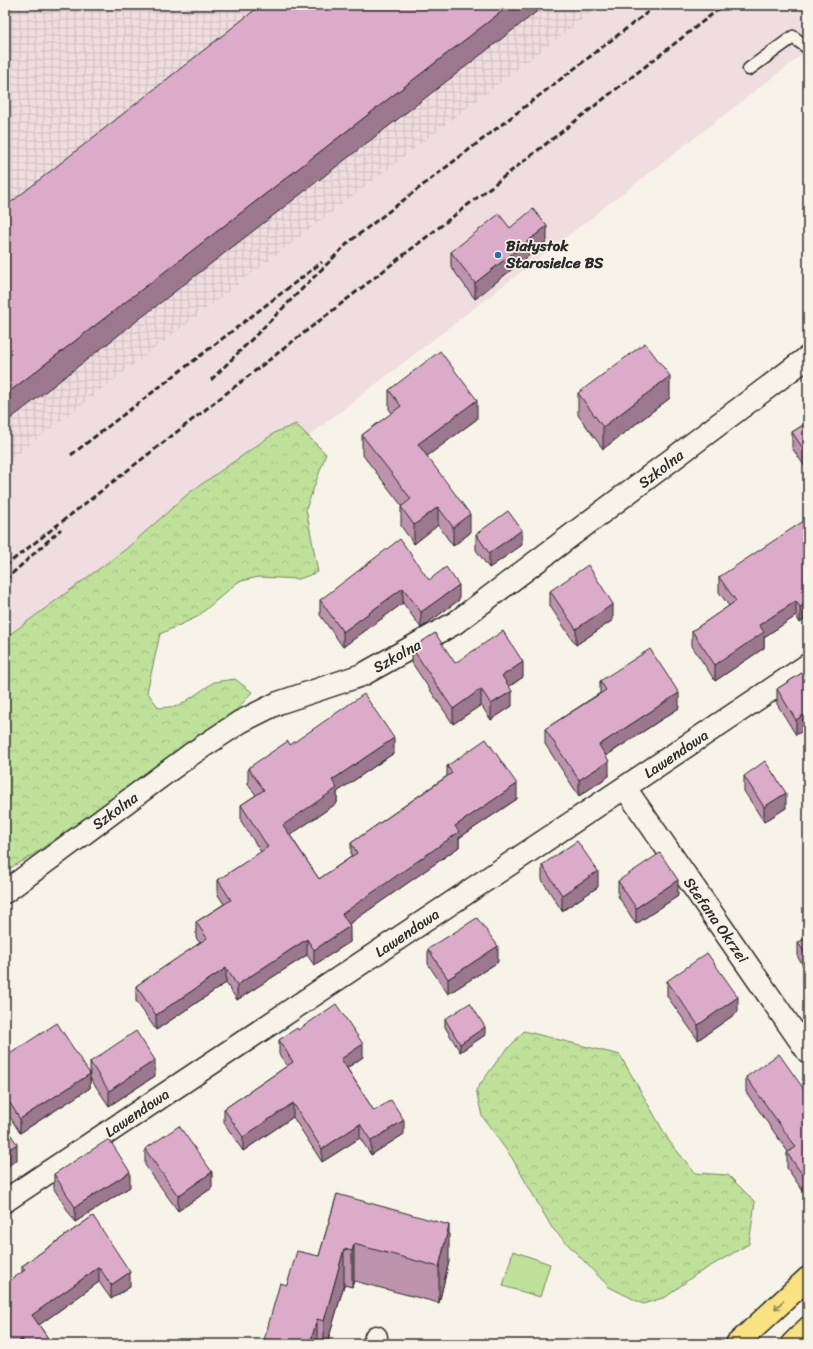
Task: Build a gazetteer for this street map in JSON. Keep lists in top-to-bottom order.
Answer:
{
  "streets": {
    "street": ["Szkolna", "Lawendowa", "Stefana Okrzei"]
  },
  "crossings": [
    ["Lawendowa", "Stefana Okrzei"]
  ],
  "places": ["Białystok Starosielce BS"]
}
